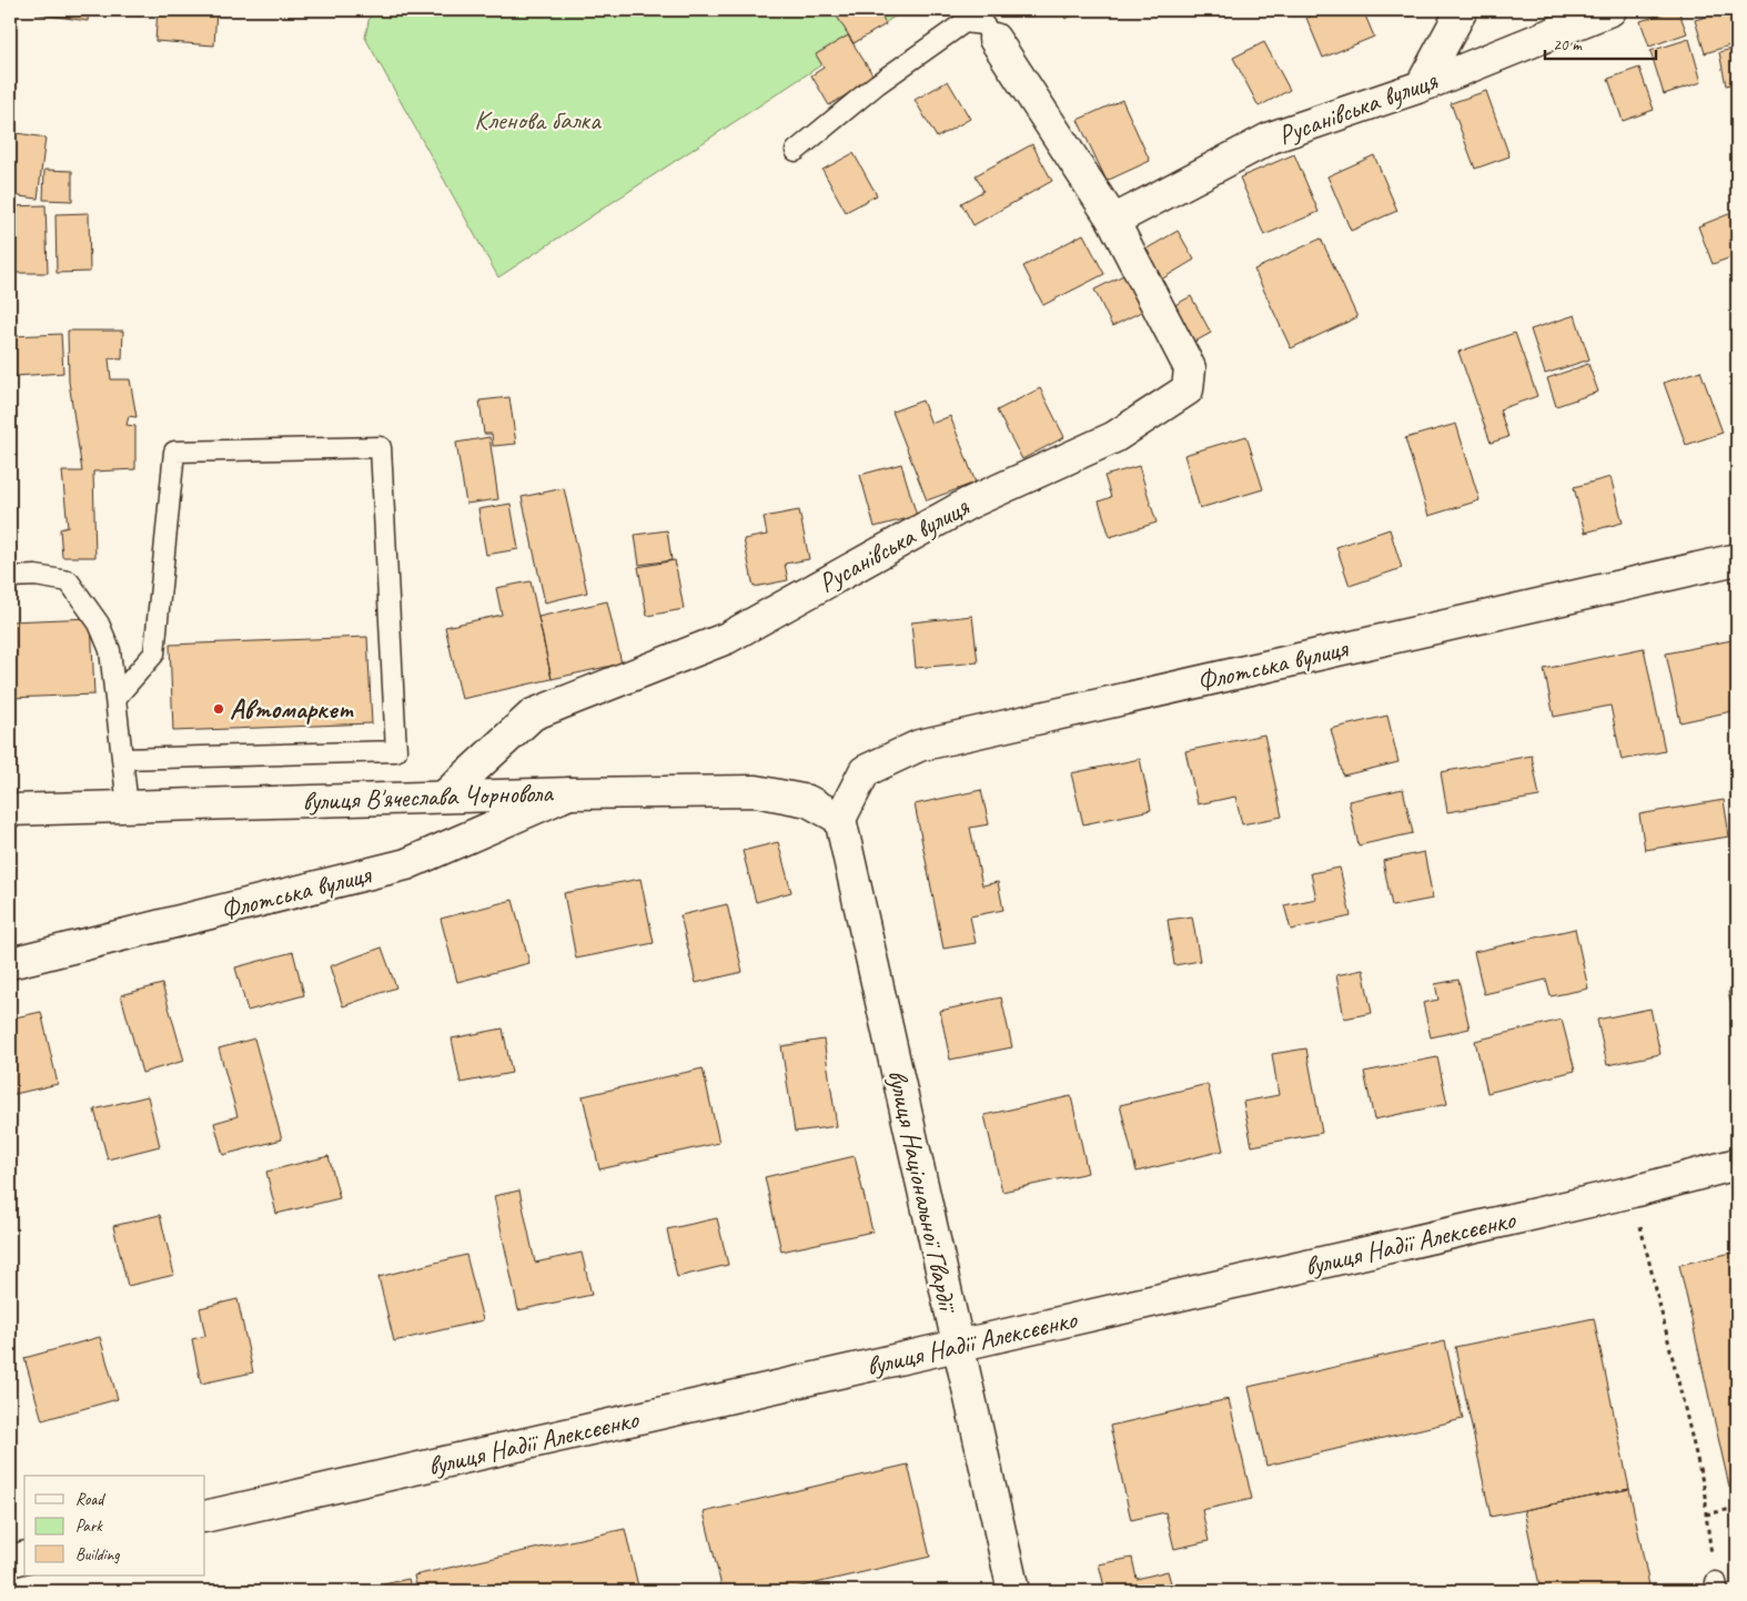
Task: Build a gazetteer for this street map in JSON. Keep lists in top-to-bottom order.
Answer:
{
  "streets": {
    "street": [
      "Русанівська вулиця",
      "Флотська вулиця",
      "вулиця В'ячеслава Чорновола",
      "вулиця Національної Гвардії",
      "вулиця Надії Алексєєнко"
    ]
  },
  "crossings": [
    ["Русанівська вулиця", "вулиця В'ячеслава Чорновола"],
    ["Флотська вулиця", "вулиця В'ячеслава Чорновола"],
    ["Флотська вулиця", "вулиця Національної Гвардії"],
    ["вулиця В'ячеслава Чорновола", "вулиця Національної Гвардії"],
    ["вулиця Національної Гвардії", "вулиця Надії Алексєєнко"]
  ],
  "parks": ["Кленова балка"],
  "places": ["Автомаркет"],
  "legend": ["Road", "Park", "Building"],
  "scale_bar": "20 m"
}
